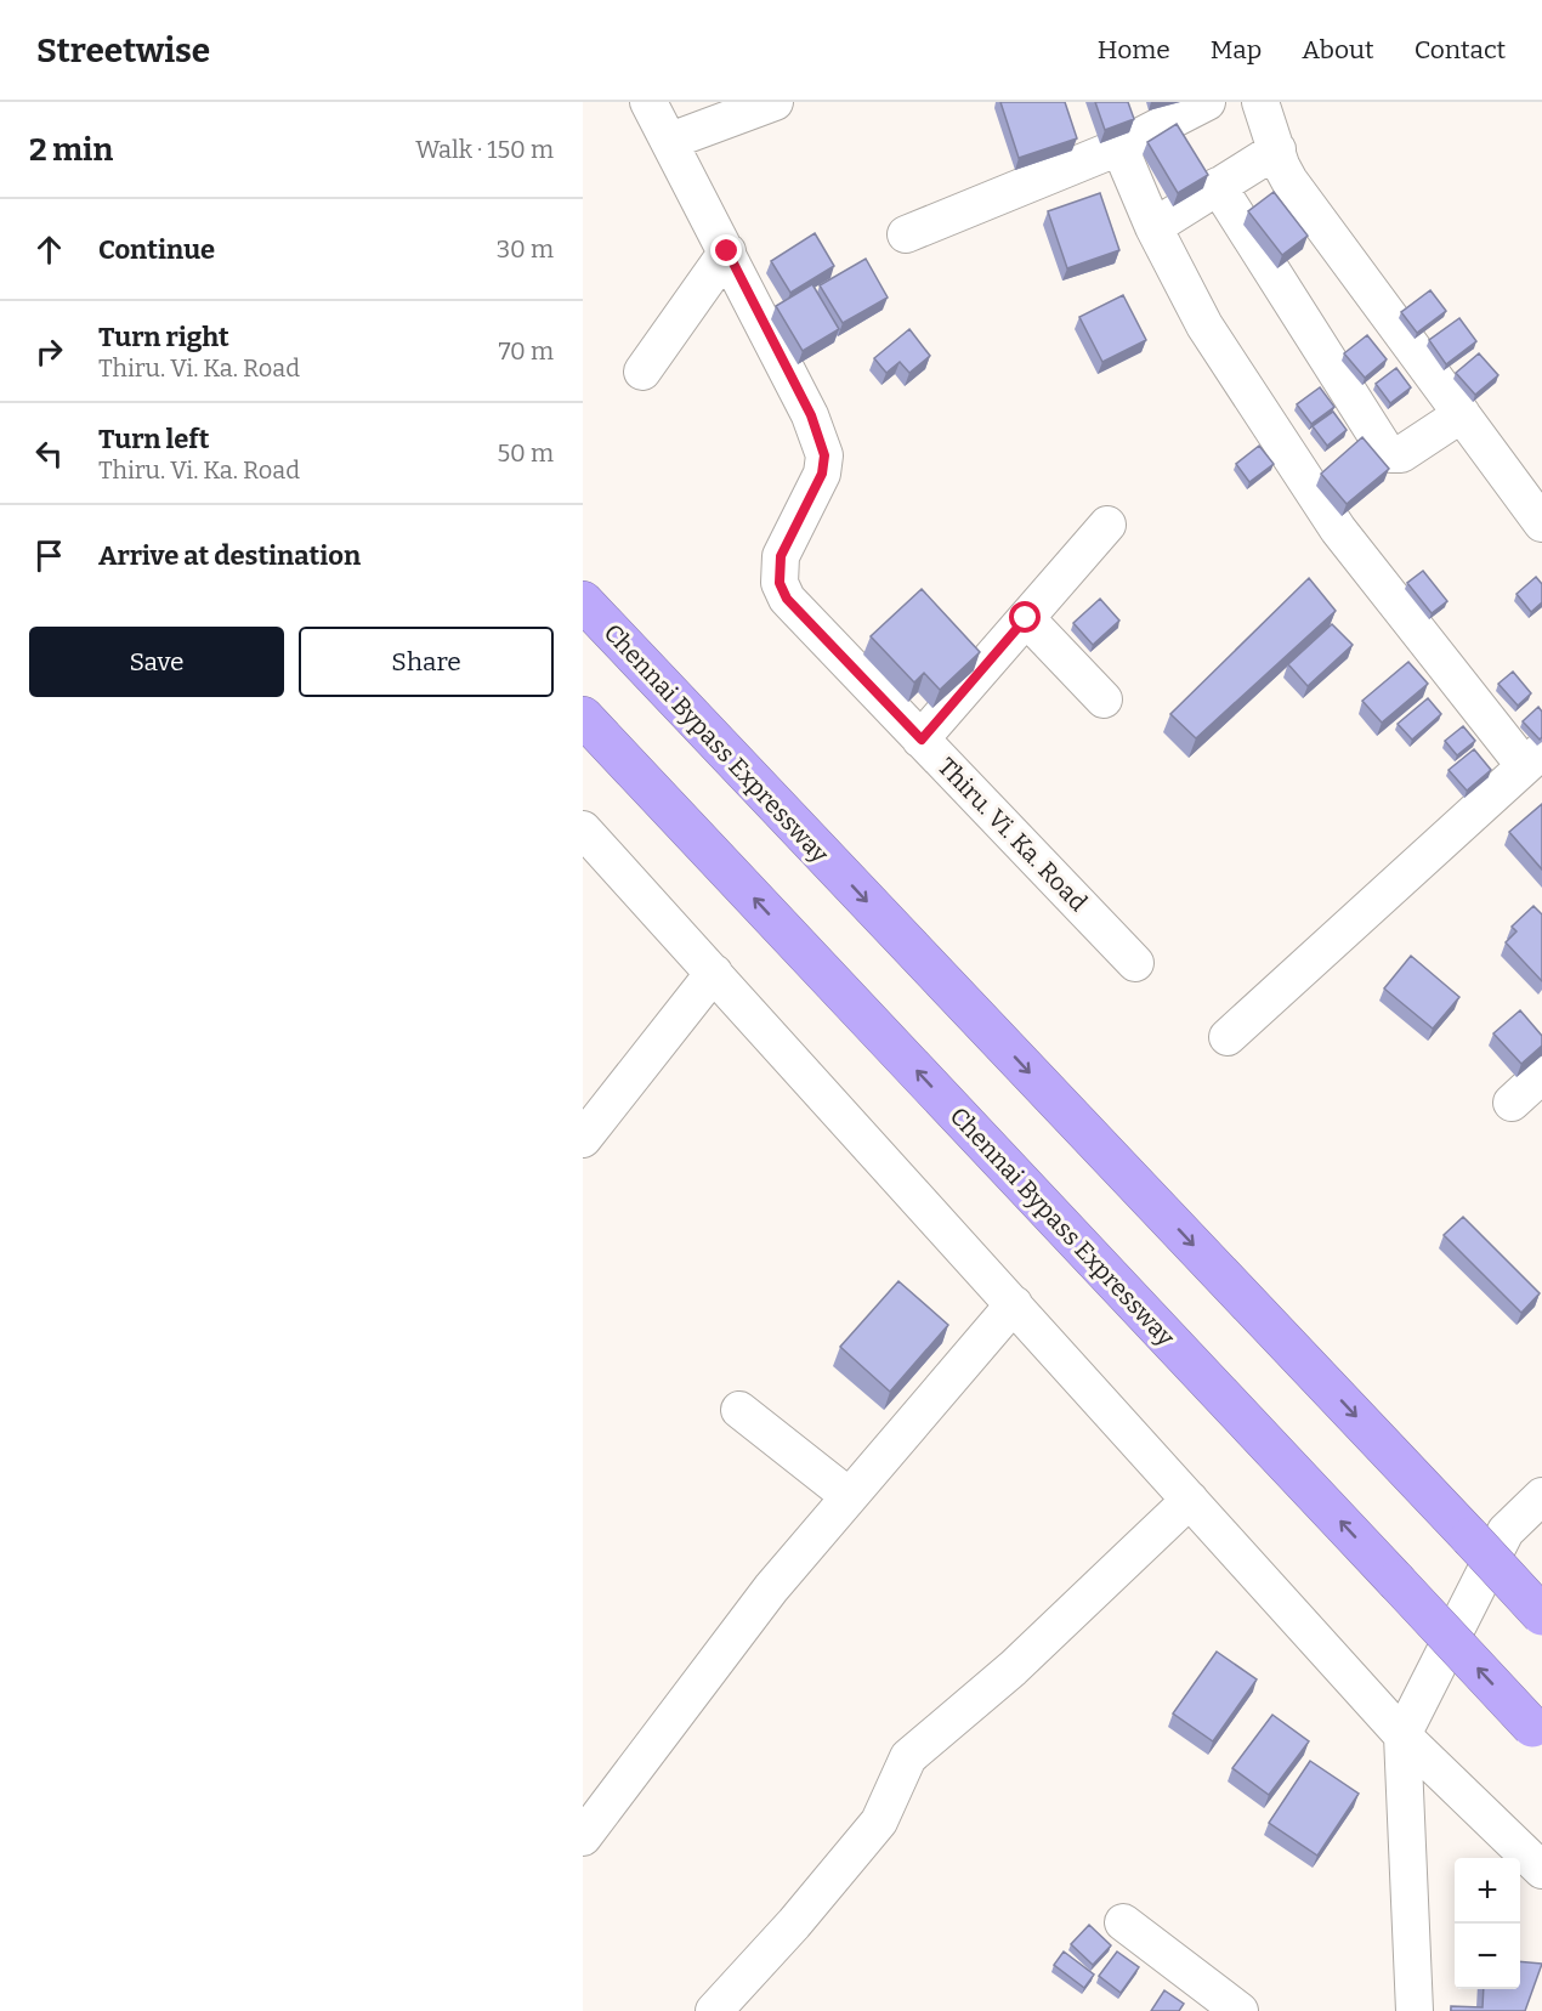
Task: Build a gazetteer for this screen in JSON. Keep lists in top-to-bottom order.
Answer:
{
  "streets": {
    "highway": ["Chennai Bypass Expressway"],
    "street": ["Thiru. Vi. Ka. Road"]
  },
  "page": {
    "header": "Streetwise",
    "nav": [
      "Home",
      "Map",
      "About",
      "Contact"
    ],
    "heading": ["2 min", "Walk · 150 m"],
    "list": [
      ["Continue", "30 m"],
      ["Turn right", "Thiru. Vi. Ka. Road", "70 m"],
      ["Turn left", "Thiru. Vi. Ka. Road", "50 m"],
      "Arrive at destination"
    ],
    "buttons": ["Save", "Share"],
    "map_buttons": ["+", "−"]
  }
}
